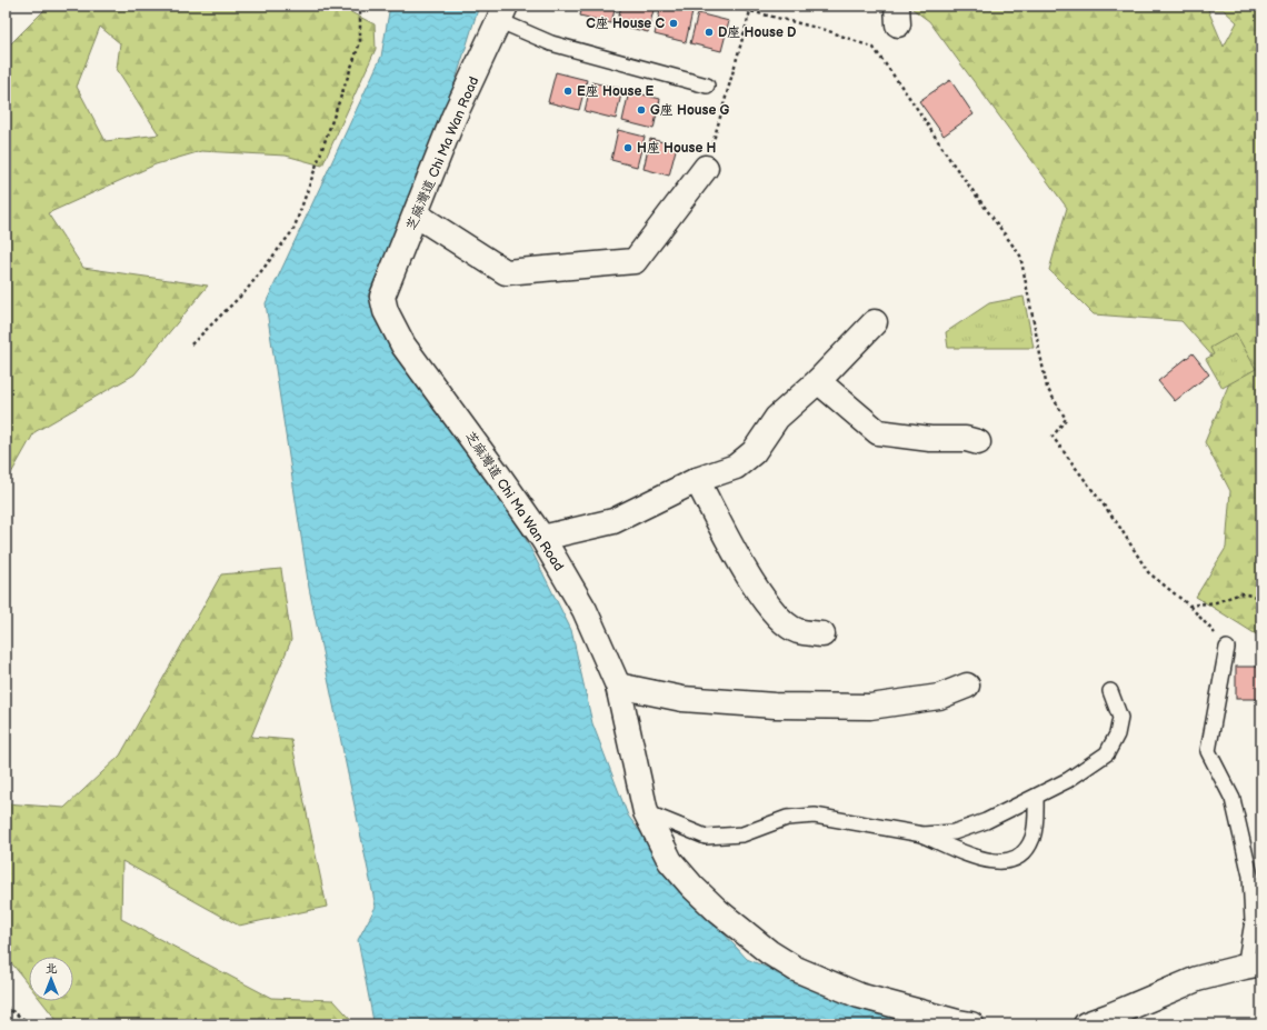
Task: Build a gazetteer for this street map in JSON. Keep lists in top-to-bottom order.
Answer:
{
  "streets": {
    "street": ["芝麻灣道 Chi Ma Wan Road"]
  },
  "places": [
    "C座 House C",
    "D座 House D",
    "E座 House E",
    "G座 House G",
    "H座 House H"
  ],
  "north": "top"
}
